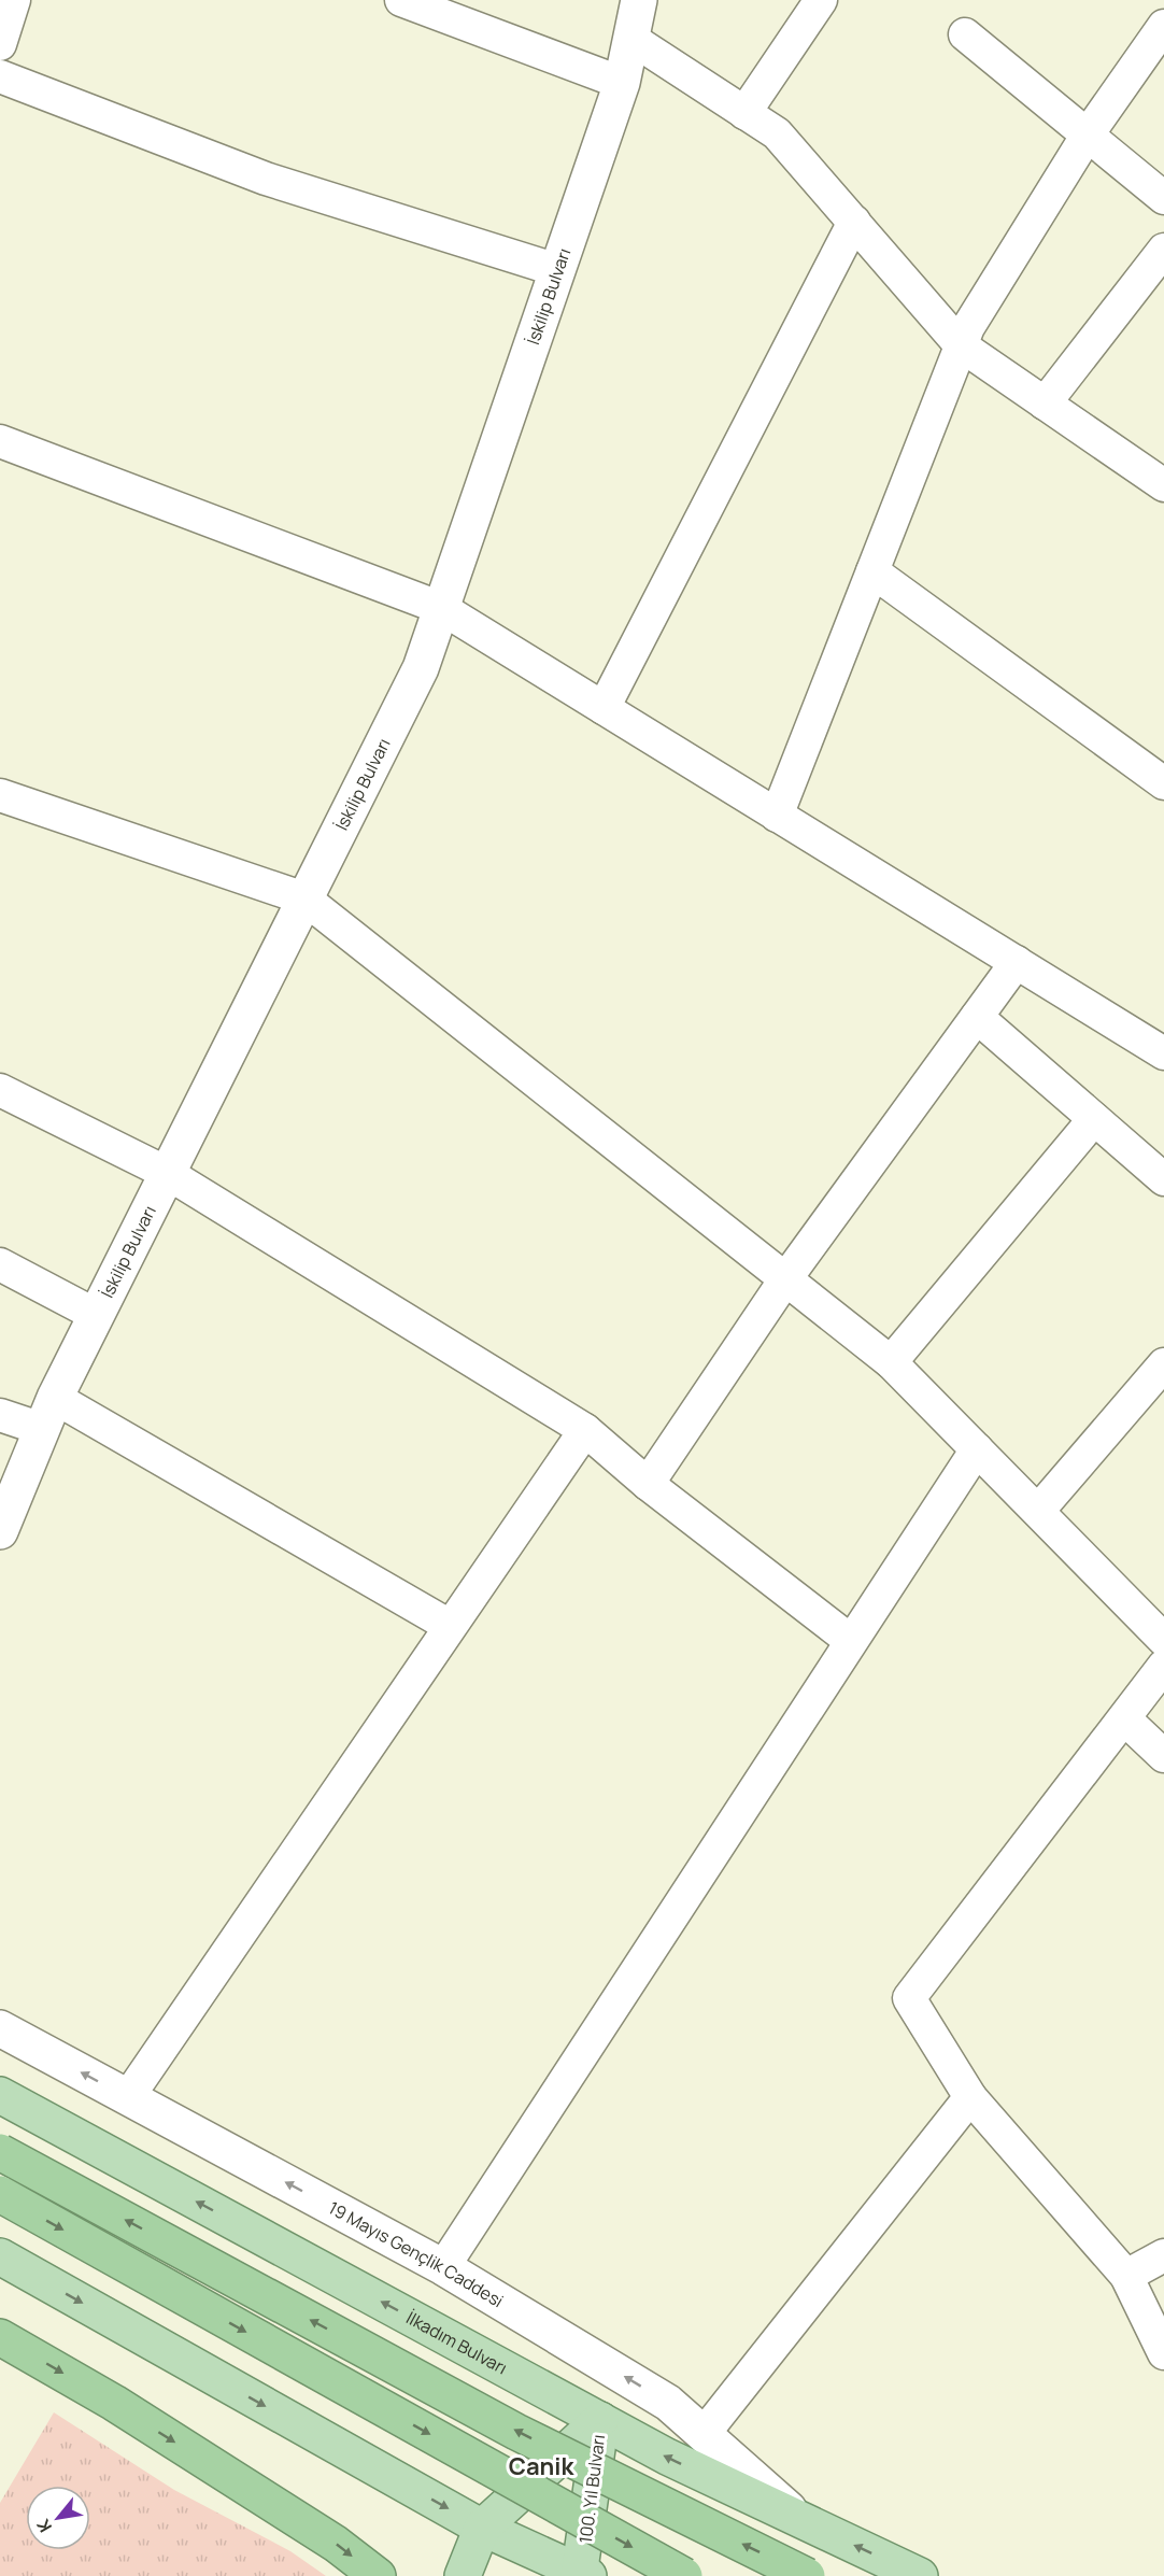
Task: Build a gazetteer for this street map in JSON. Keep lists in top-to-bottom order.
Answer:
{
  "streets": {
    "main road": [
      "İskilip Bulvarı",
      "19 Mayıs Gençlik Caddesi",
      "İlkadım Bulvarı",
      "100. Yıl Bulvarı"
    ]
  },
  "crossings": [
    ["19 Mayıs Gençlik Caddesi", "İlkadım Bulvarı"],
    ["İlkadım Bulvarı", "100. Yıl Bulvarı"]
  ],
  "districts": ["Canik"],
  "north": "bottom left"
}
